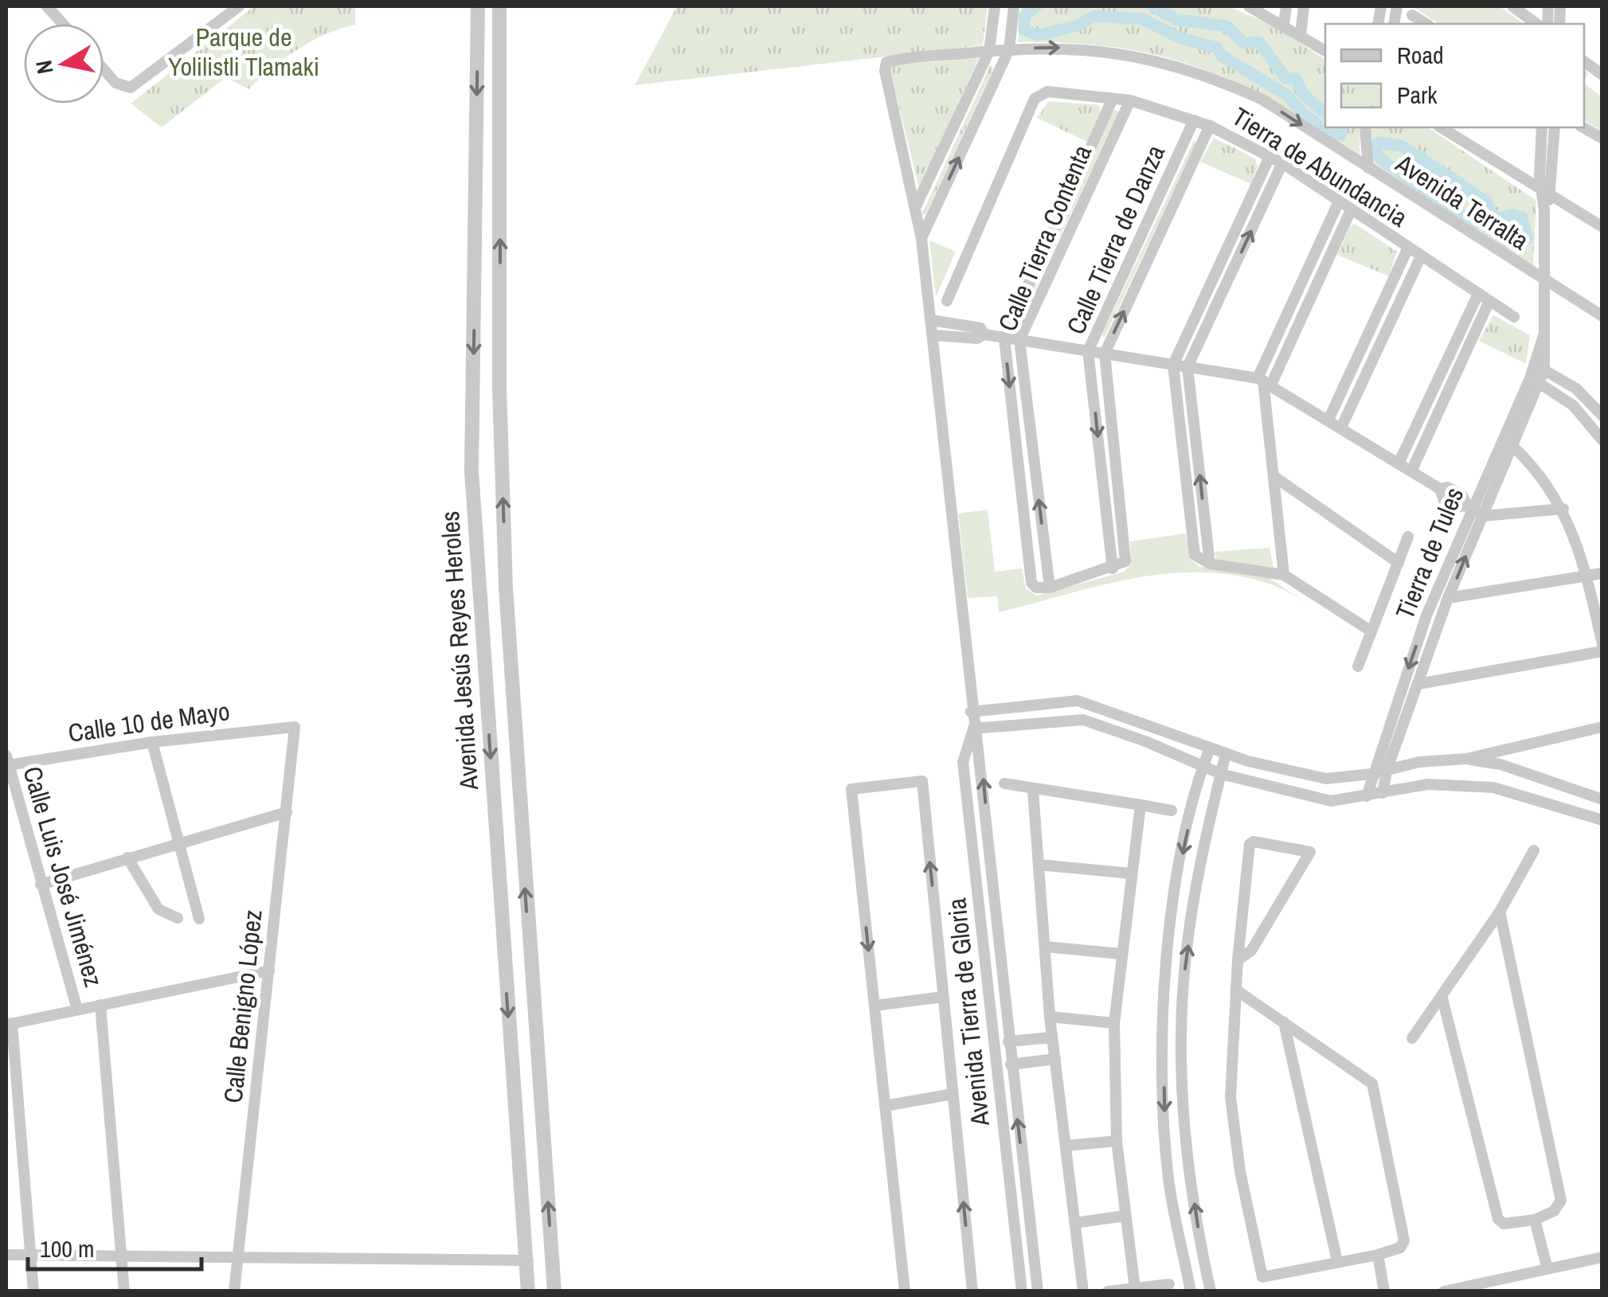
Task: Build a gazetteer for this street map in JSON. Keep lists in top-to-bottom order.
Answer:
{
  "streets": {
    "street": [
      "Tierra de Abundancia",
      "Avenida Terralta",
      "Calle Tierra Contenta",
      "Calle Tierra de Danza",
      "Tierra de Tules",
      "Avenida Jesús Reyes Heroles",
      "Calle 10 de Mayo",
      "Calle Luis José Jiménez",
      "Calle Benigno López",
      "Avenida Tierra de Gloria"
    ]
  },
  "crossings": [
    ["Tierra de Abundancia", "Calle Tierra Contenta"],
    ["Tierra de Abundancia", "Calle Tierra de Danza"],
    ["Avenida Terralta", "Tierra de Tules"],
    ["Avenida Terralta", "Avenida Tierra de Gloria"],
    ["Calle 10 de Mayo", "Calle Luis José Jiménez"],
    ["Calle 10 de Mayo", "Calle Benigno López"]
  ],
  "one_way": ["Avenida Terralta"],
  "parks": ["Parque de Yolilistli Tlamaki"],
  "legend": ["Road", "Park"],
  "scale_bar": "100 m",
  "north": "left"
}
